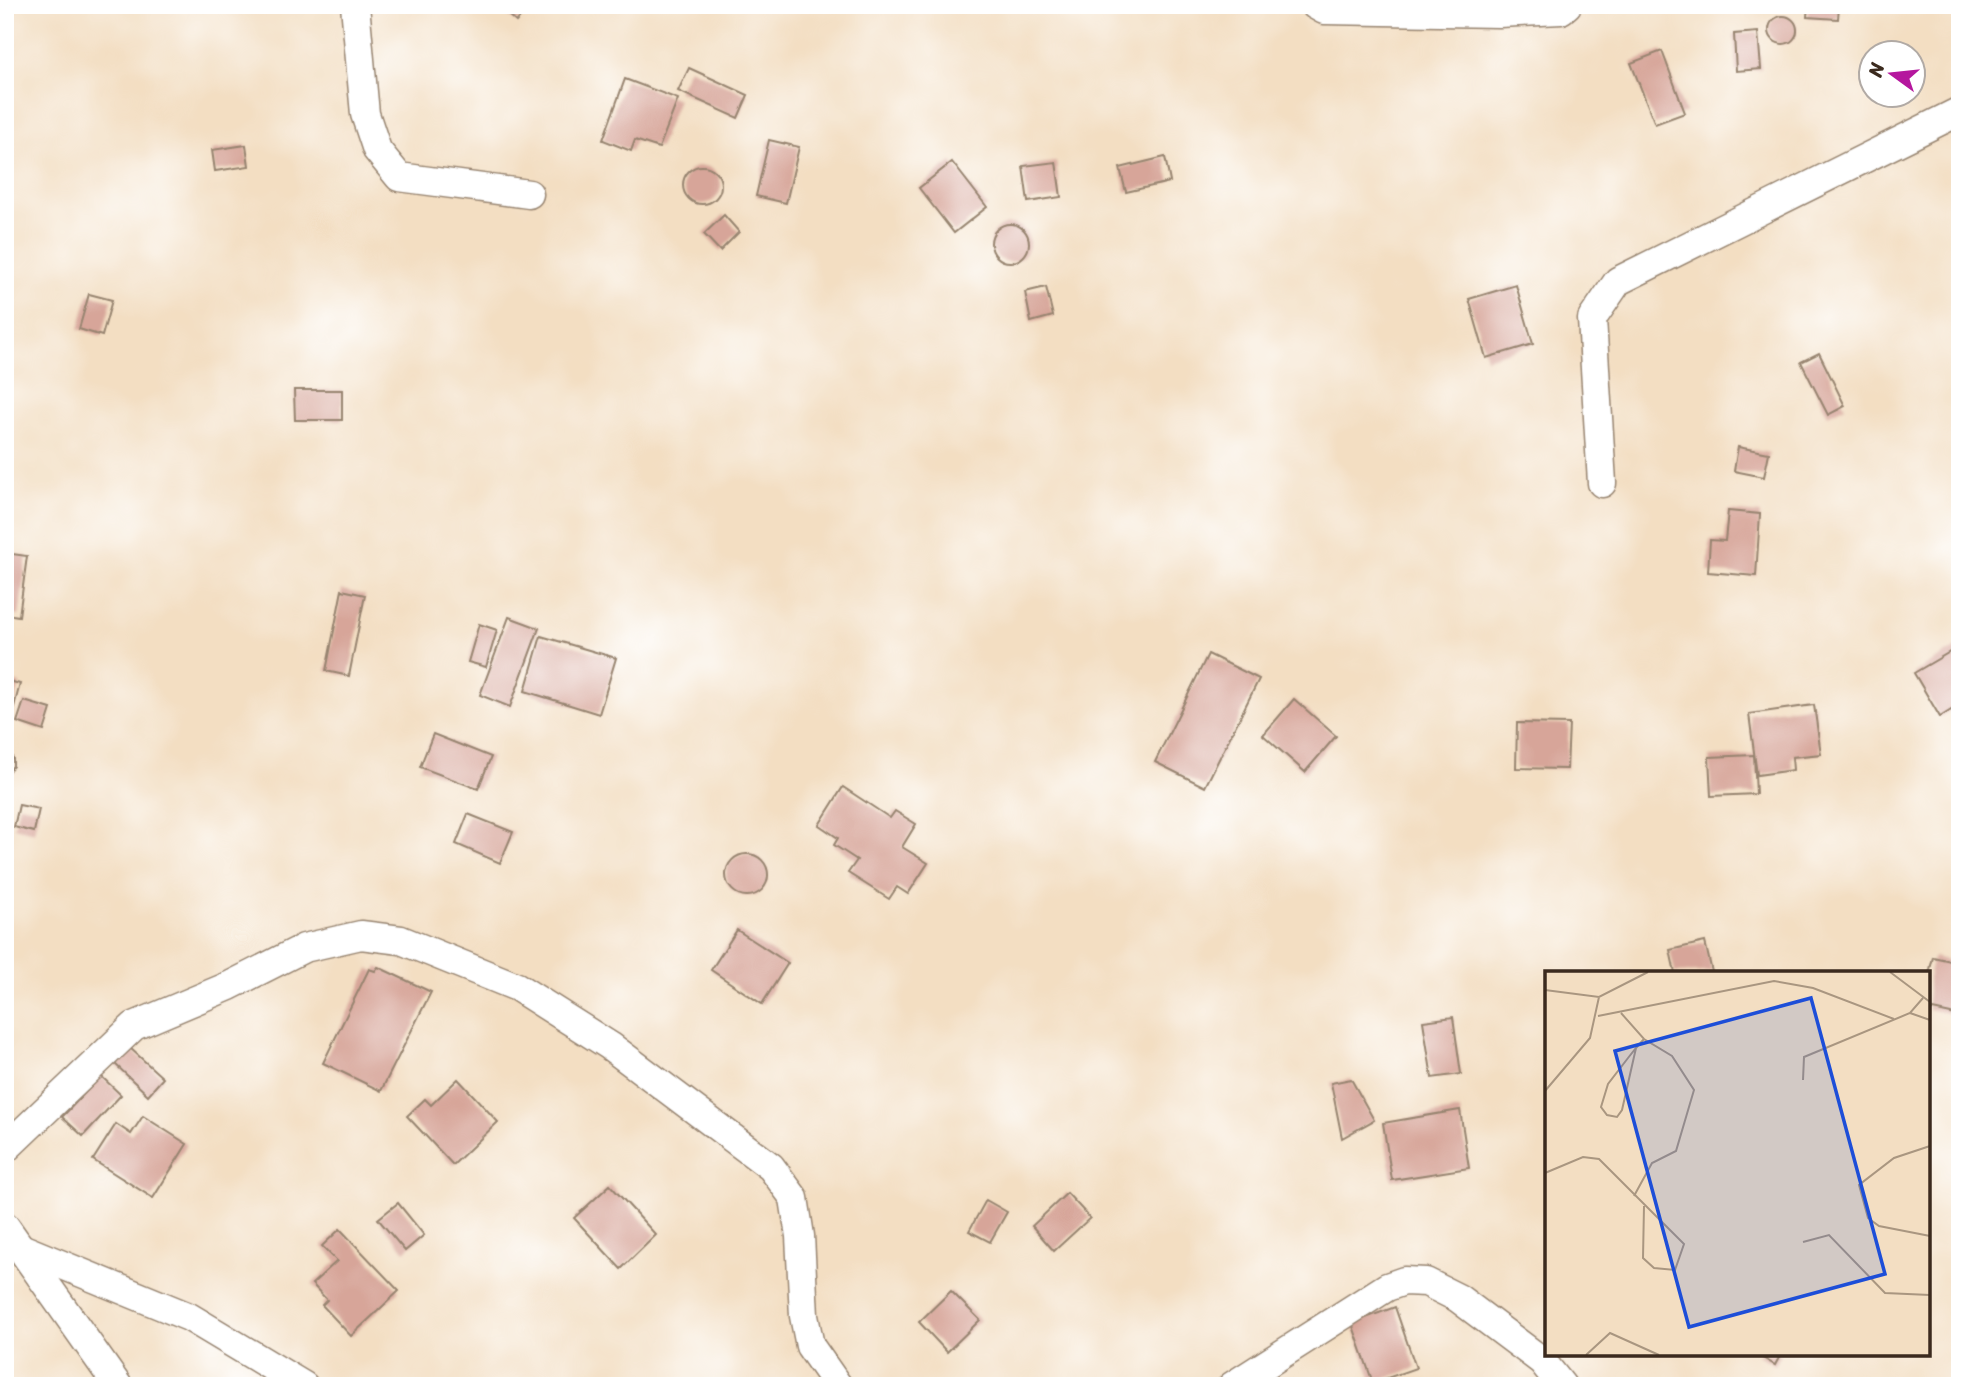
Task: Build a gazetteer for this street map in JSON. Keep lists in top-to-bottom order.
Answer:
{
  "north": "left"
}
